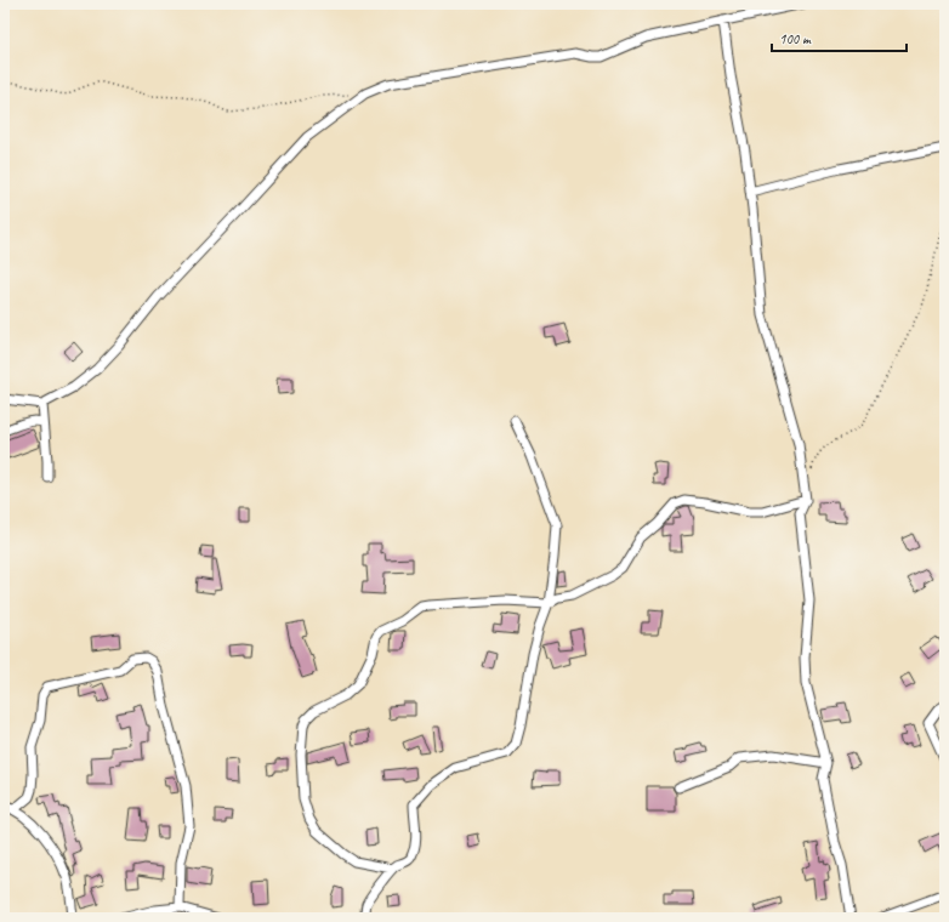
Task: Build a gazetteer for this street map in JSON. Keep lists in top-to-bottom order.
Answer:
{
  "scale_bar": "100 m"
}
